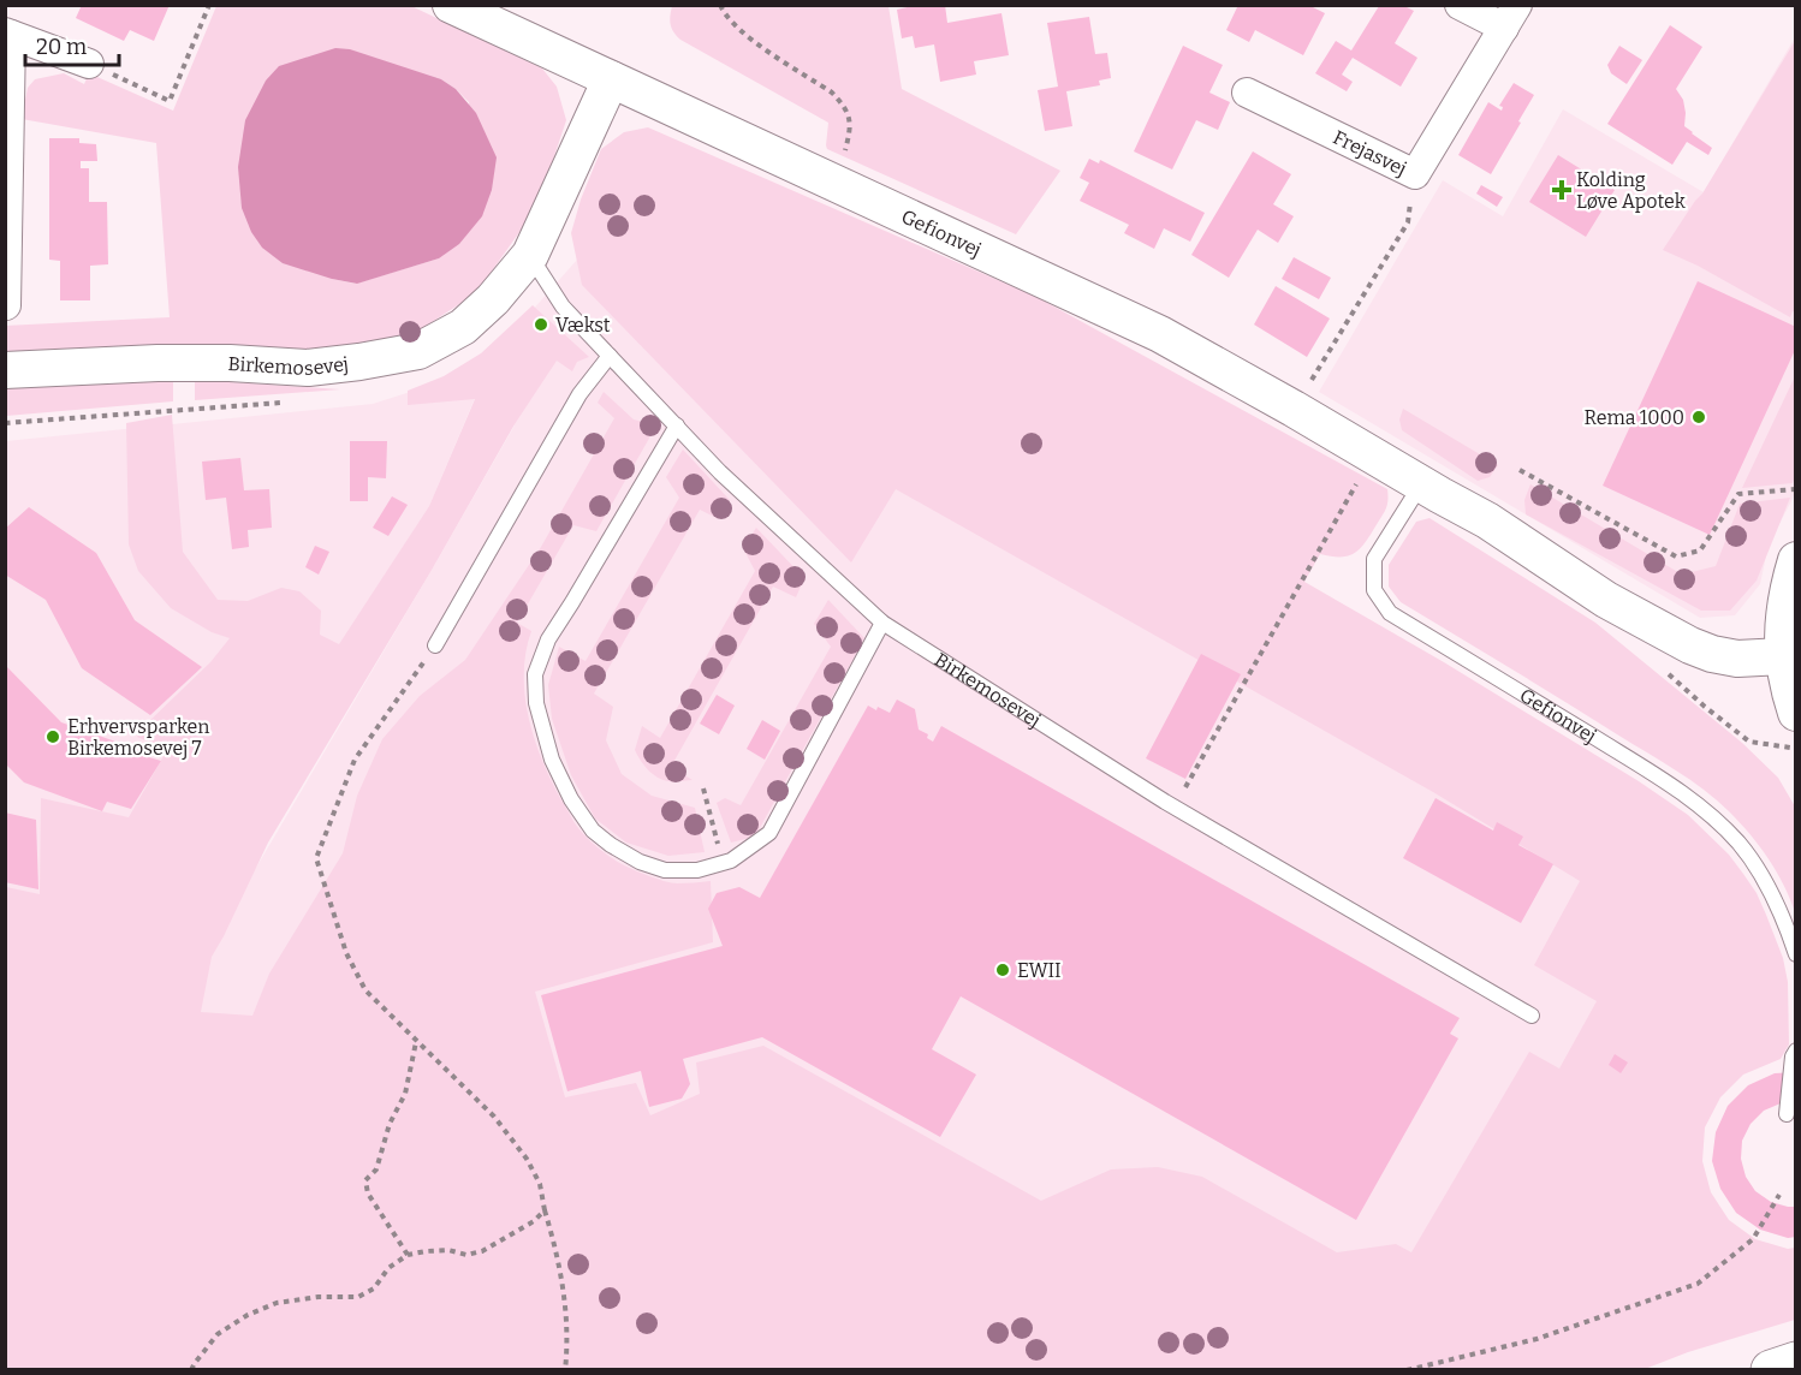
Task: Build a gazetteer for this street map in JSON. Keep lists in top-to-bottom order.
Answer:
{
  "streets": {
    "street": ["Frejasvej", "Gefionvej", "Birkemosevej"]
  },
  "crossings": [
    ["Gefionvej", "Birkemosevej"]
  ],
  "places": {
    "health": ["Kolding Løve Apotek"],
    "other": [
      "Vækst",
      "Rema 1000",
      "Erhvervsparken Birkemosevej 7",
      "EWII"
    ]
  },
  "scale_bar": "20 m"
}
